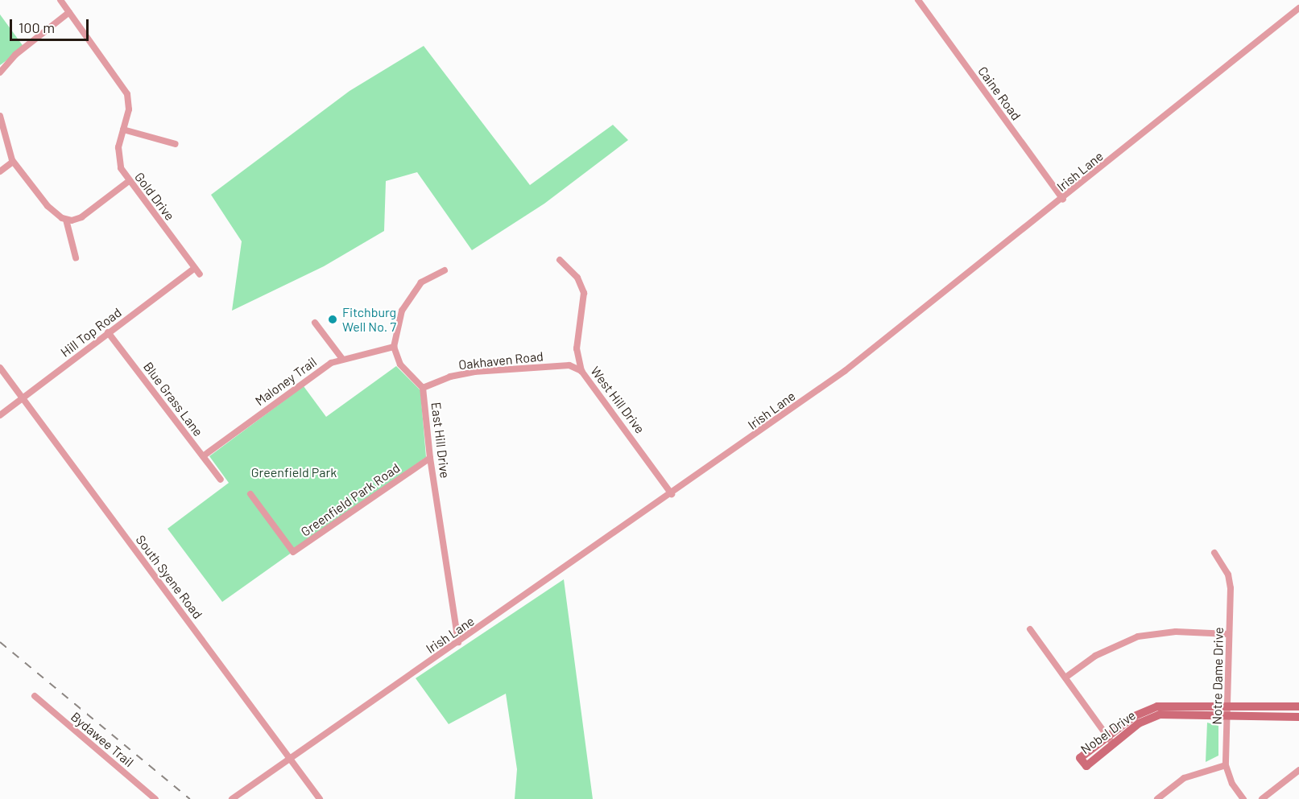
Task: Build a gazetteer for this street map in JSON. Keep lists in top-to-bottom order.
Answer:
{
  "streets": {
    "street": [
      "Caine Road",
      "Irish Lane",
      "Gold Drive",
      "Hill Top Road",
      "Oakhaven Road",
      "Maloney Trail",
      "Blue Grass Lane",
      "West Hill Drive",
      "East Hill Drive",
      "Greenfield Park Road",
      "South Syene Road",
      "Notre Dame Drive",
      "Nobel Drive",
      "Bydawee Trail"
    ]
  },
  "crossings": [
    ["Caine Road", "Irish Lane"],
    ["Irish Lane", "West Hill Drive"],
    ["Irish Lane", "East Hill Drive"],
    ["Irish Lane", "South Syene Road"],
    ["Gold Drive", "Hill Top Road"],
    ["Hill Top Road", "Blue Grass Lane"],
    ["Hill Top Road", "South Syene Road"],
    ["Oakhaven Road", "West Hill Drive"],
    ["Oakhaven Road", "East Hill Drive"],
    ["Maloney Trail", "Blue Grass Lane"],
    ["Maloney Trail", "East Hill Drive"],
    ["East Hill Drive", "Greenfield Park Road"],
    ["Notre Dame Drive", "Nobel Drive"]
  ],
  "parks": ["Greenfield Park"],
  "places": ["Fitchburg Well No. 7"],
  "scale_bar": "100 m"
}
